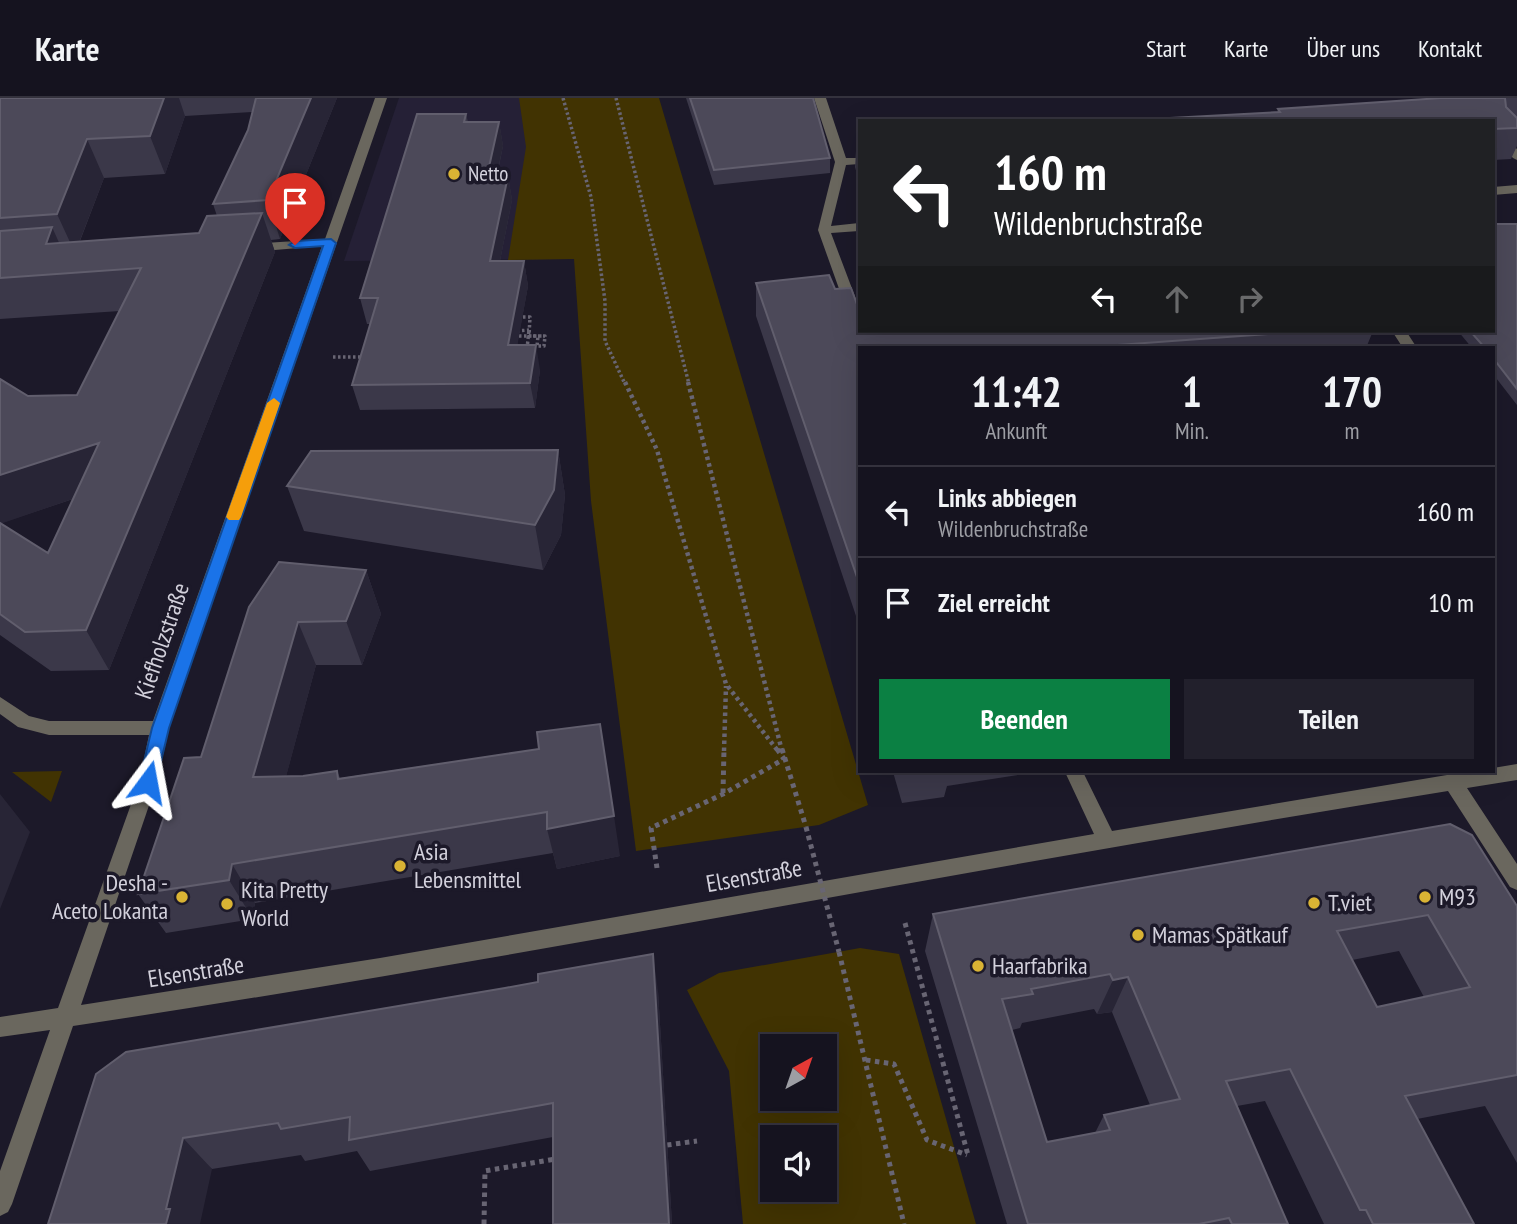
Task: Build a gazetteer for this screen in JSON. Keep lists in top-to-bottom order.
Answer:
{
  "streets": {
    "street": ["Kiefholzstraße", "Elsenstraße"]
  },
  "crossings": [
    ["Kiefholzstraße", "Elsenstraße"]
  ],
  "places": [
    "Netto",
    "Asia Lebensmittel",
    "Desha - Aceto Lokanta",
    "M93",
    "T.viet",
    "Kita Pretty World",
    "Mamas Spätkauf",
    "Haarfabrika"
  ],
  "north": "top right",
  "page": {
    "header": "Karte",
    "nav": [
      "Start",
      "Karte",
      "Über uns",
      "Kontakt"
    ],
    "turn": ["160 m", "Wildenbruchstraße"],
    "eta": [
      "11:42",
      "Ankunft",
      "1",
      "Min.",
      "170",
      "m"
    ],
    "list": [
      {
        "name": "Links abbiegen",
        "note": "Wildenbruchstraße",
        "value": "160 m"
      },
      {
        "name": "Ziel erreicht",
        "value": "10 m"
      }
    ],
    "buttons": ["Beenden", "Teilen"]
  }
}
